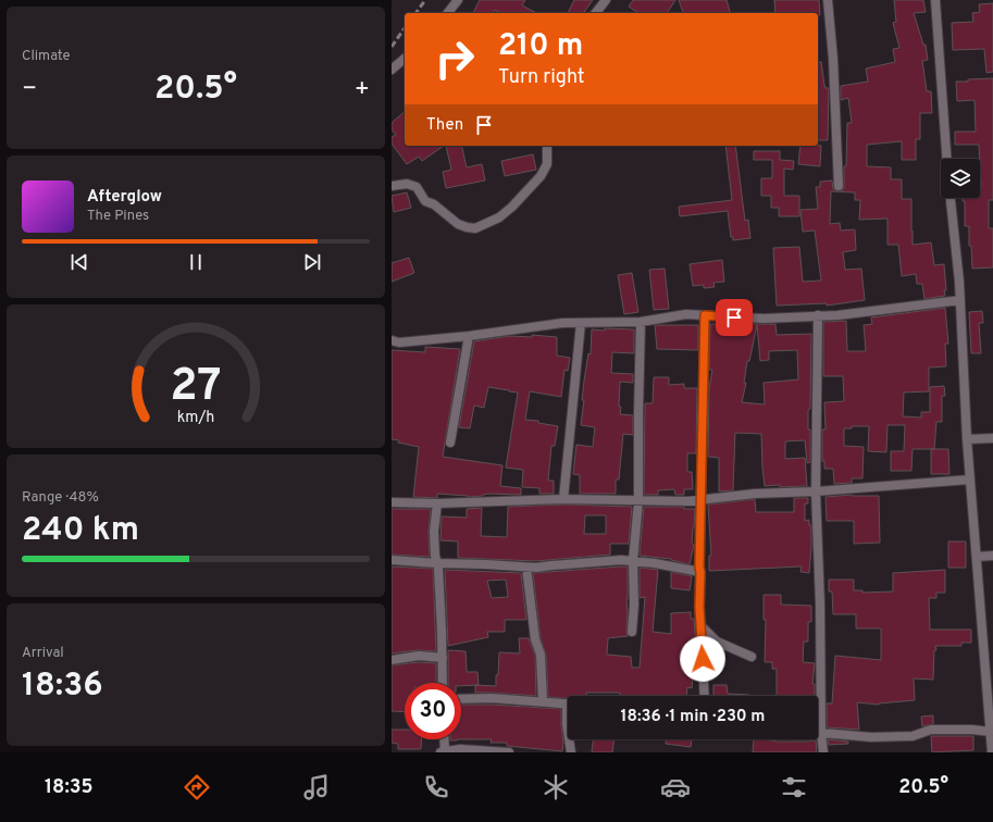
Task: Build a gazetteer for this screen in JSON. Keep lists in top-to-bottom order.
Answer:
{
  "page": {
    "tile": [
      "Climate",
      ["Range · 48%", "240 km"],
      ["Arrival", "18:36"]
    ],
    "turn": ["210 m", "Turn right"],
    "heat": ["−", "20.5°", "+"],
    "then": "Then",
    "song": ["Afterglow", "The Pines"],
    "limit": "30",
    "trip": "18:36 · 1 min · 230 m",
    "tabs": ["18:35", "20.5°"],
    "gauge": ["27", "km/h"]
  }
}
